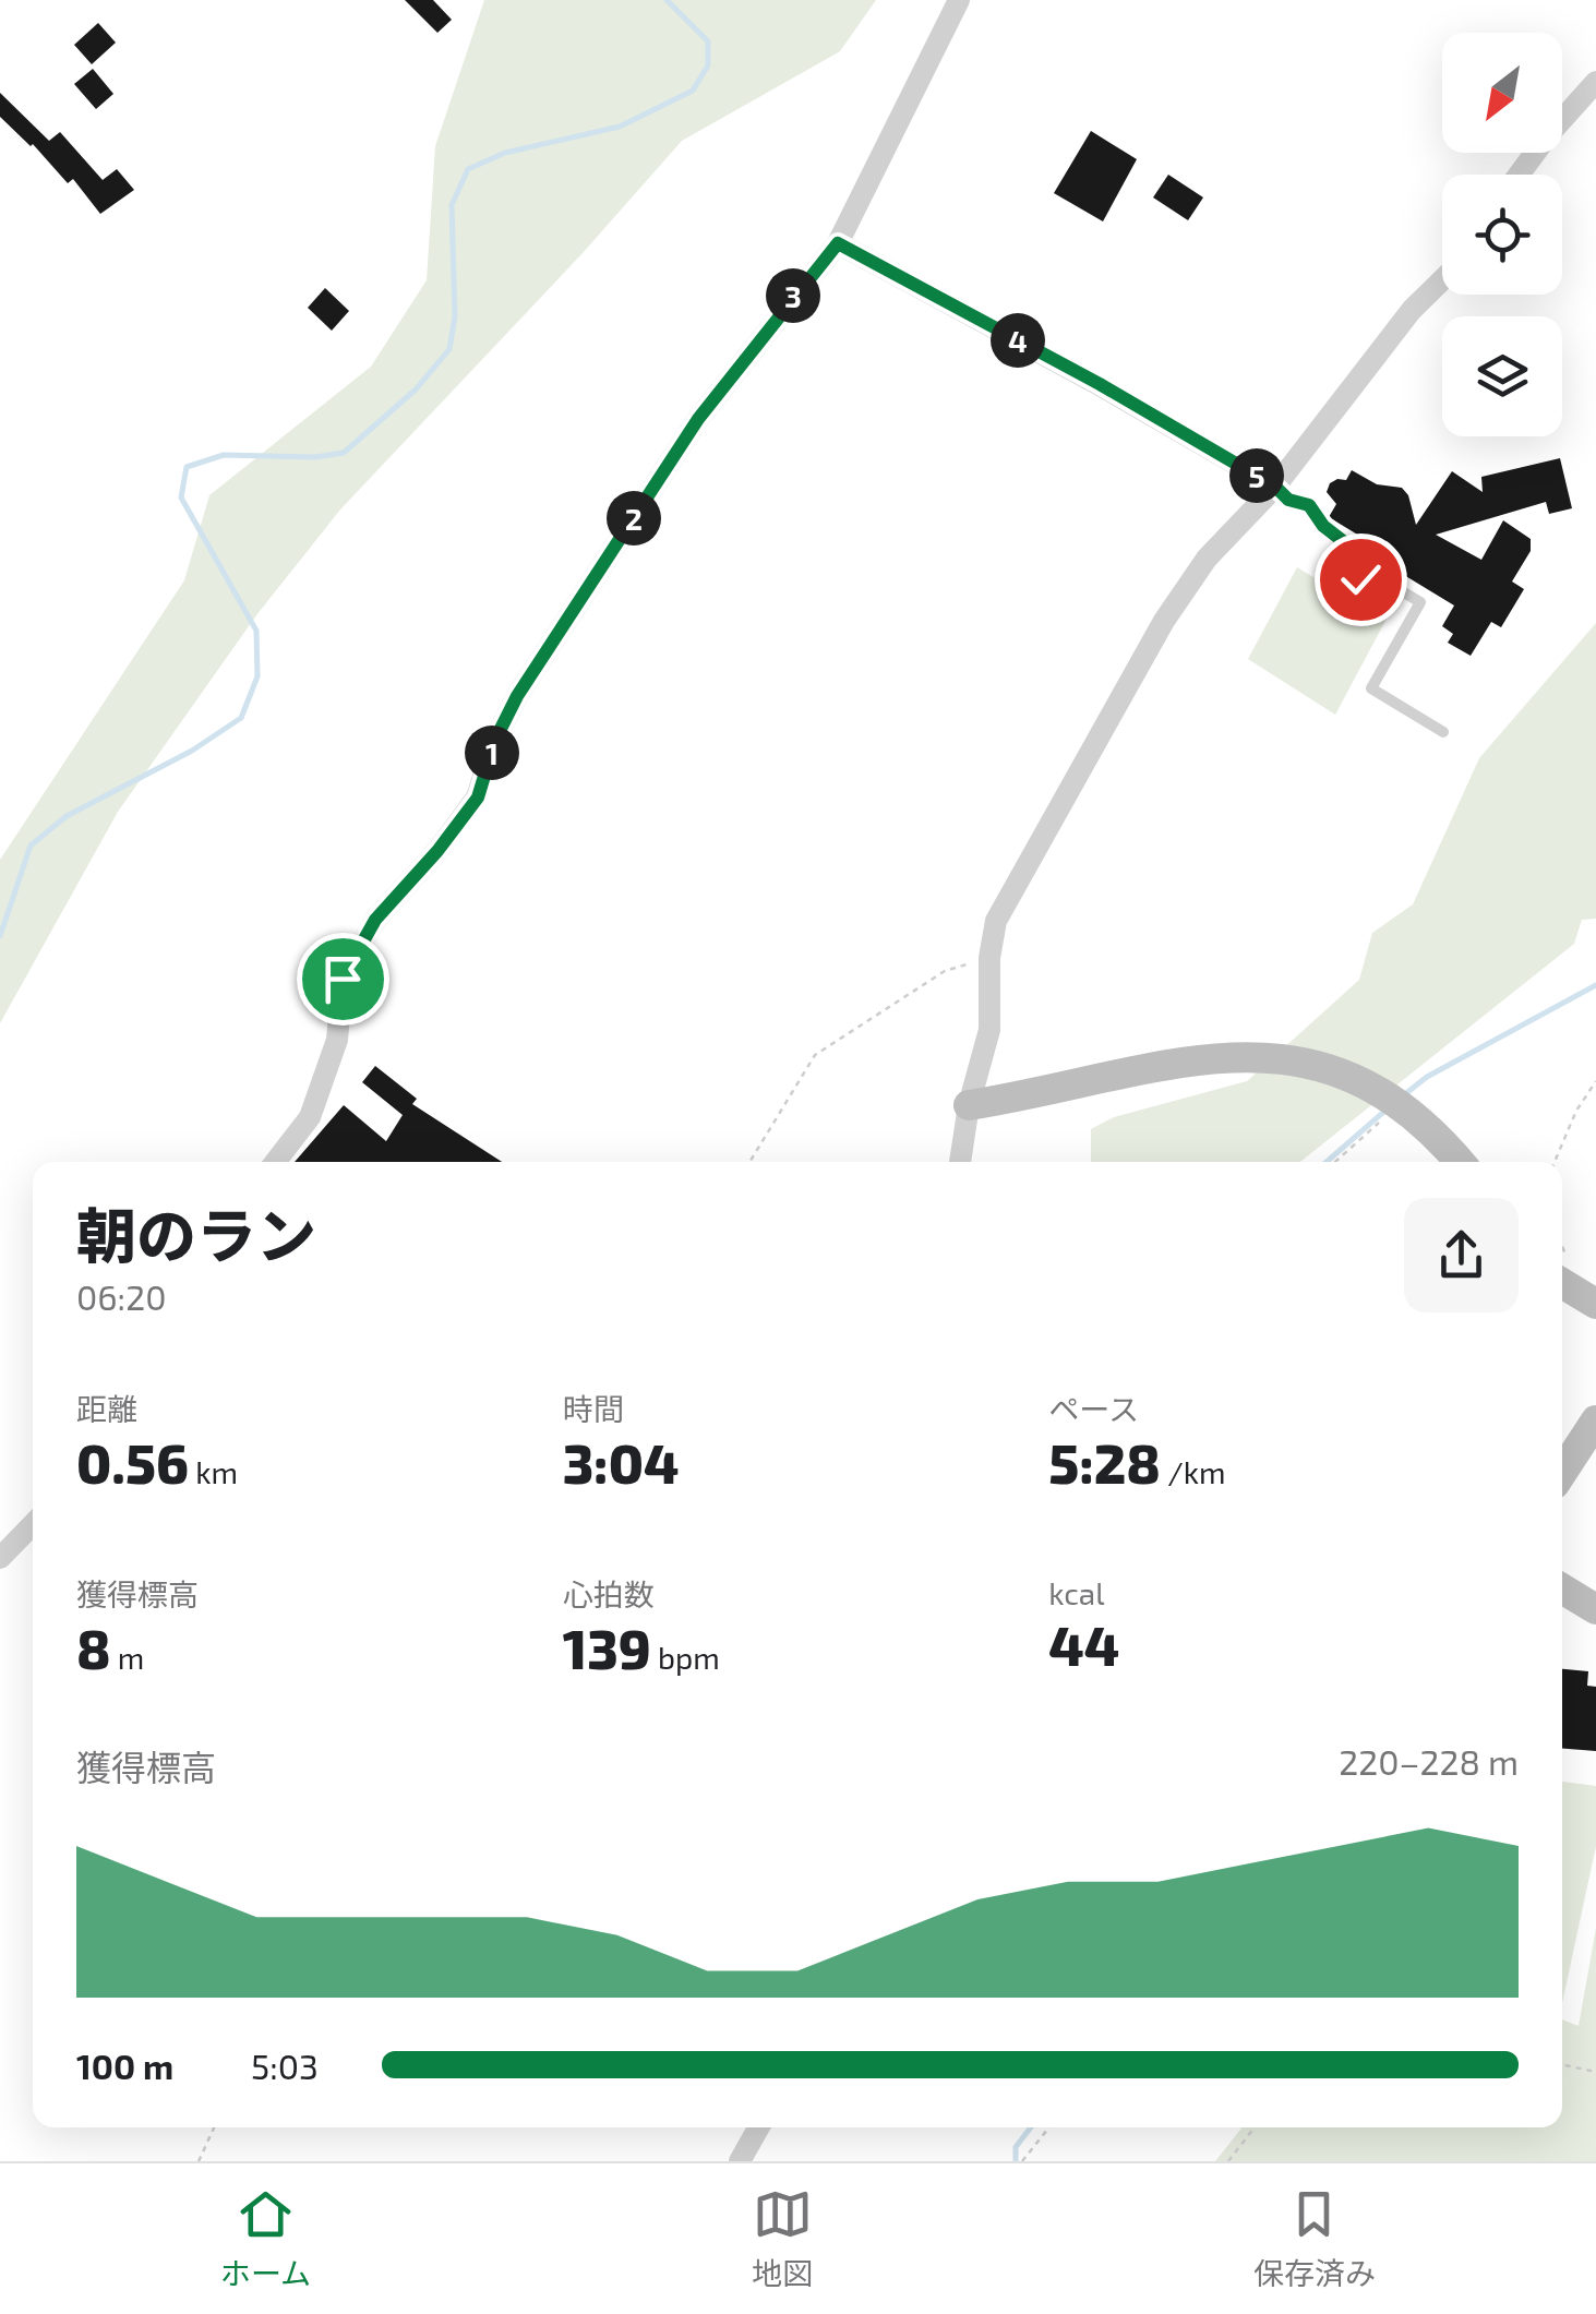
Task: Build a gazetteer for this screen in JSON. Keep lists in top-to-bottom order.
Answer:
{
  "north": "bottom left",
  "page": {
    "pins": [
      "3",
      "4",
      "5",
      "2",
      "1"
    ],
    "heading": ["朝のラン", "06:20"],
    "stats": [
      ["距離", "0.56 km"],
      ["時間", "3:04"],
      ["ペース", "5:28 /km"],
      ["獲得標高", "8 m"],
      ["心拍数", "139 bpm"],
      ["kcal", "44"]
    ],
    "chart": ["獲得標高", "220–228 m"],
    "list": [
      {
        "name": "100 m",
        "note": "5:03"
      }
    ],
    "tabs": ["ホーム", "地図", "保存済み"]
  }
}
